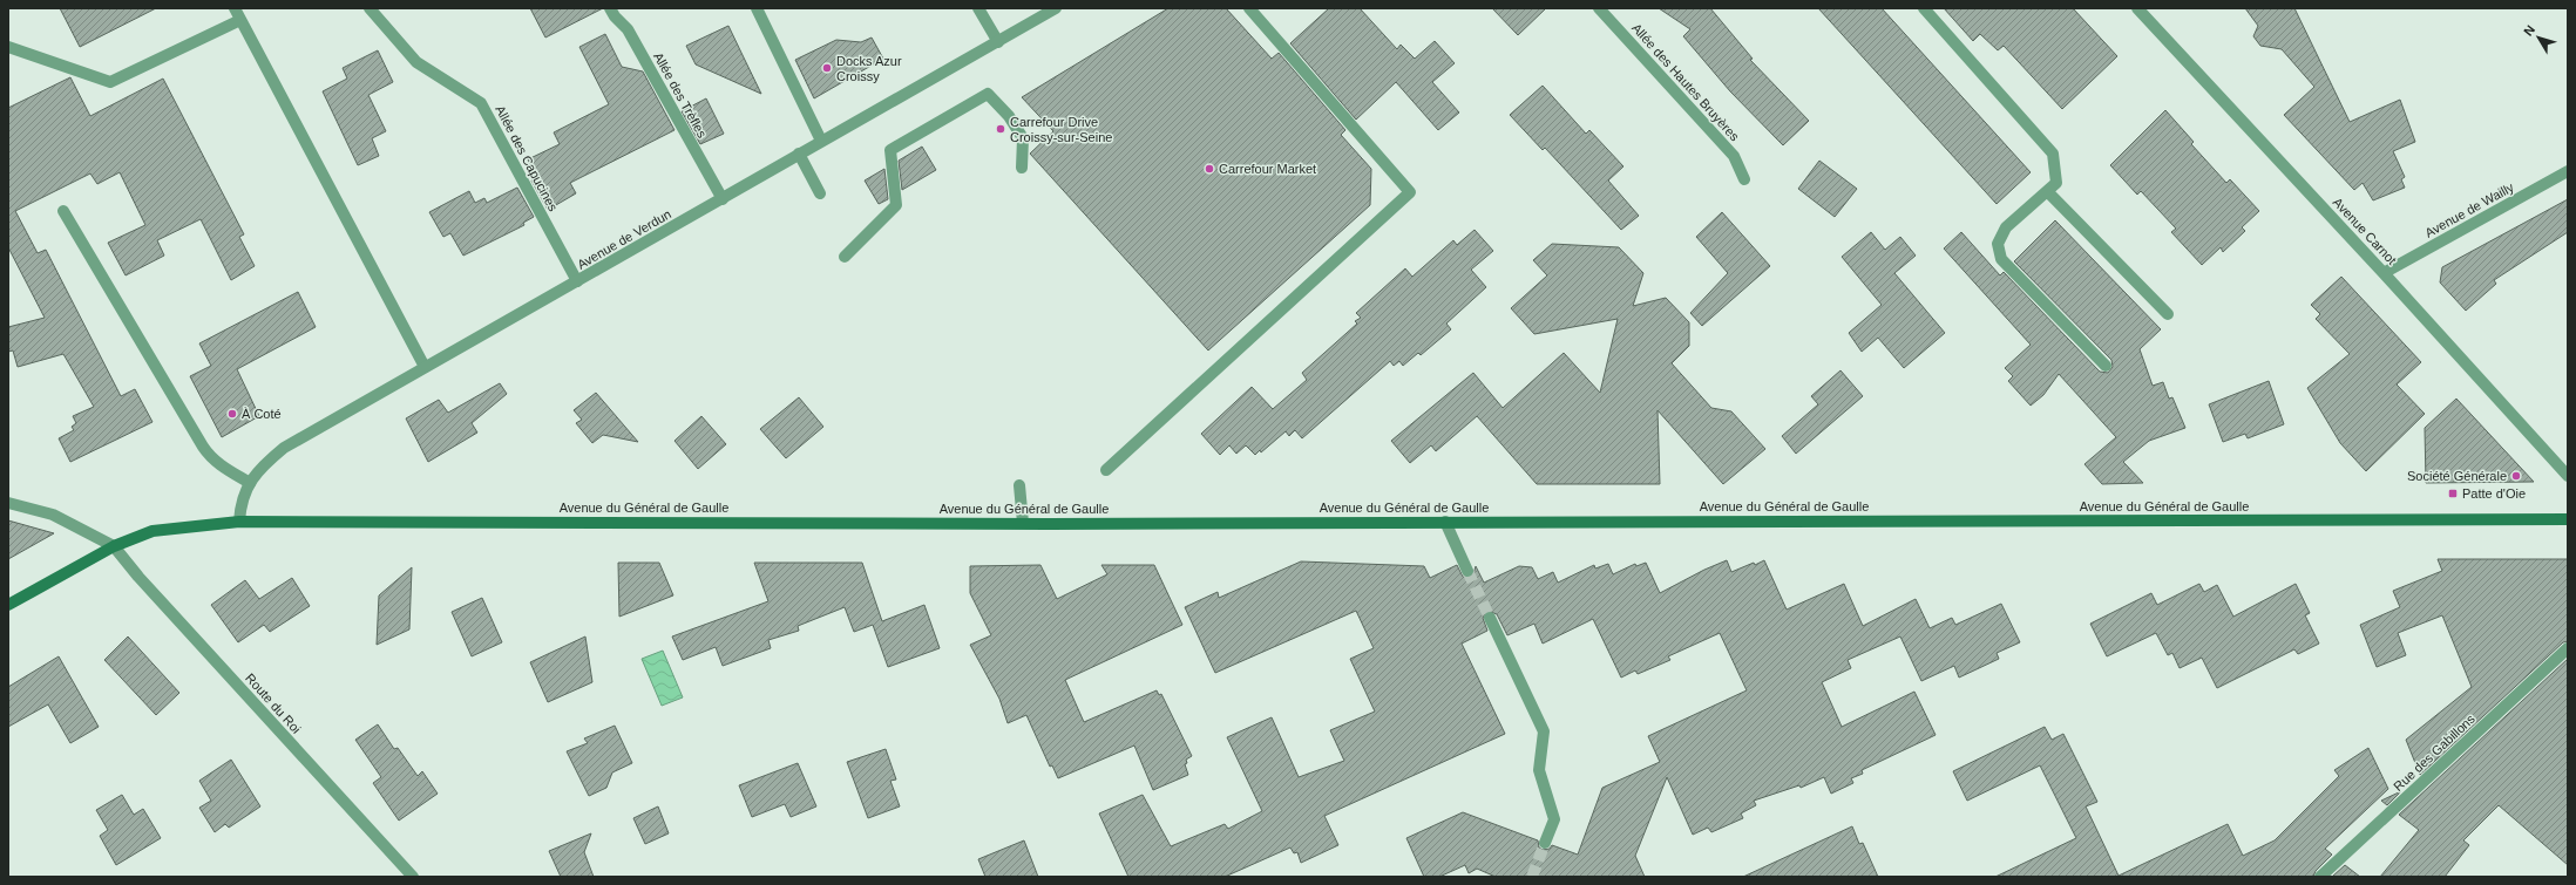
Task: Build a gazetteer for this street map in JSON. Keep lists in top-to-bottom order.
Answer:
{
  "streets": {
    "main road": ["Avenue du Général de Gaulle"],
    "street": [
      "Allée des Hautes Bruyères",
      "Allée des Trèfles",
      "Allée des Capucines",
      "Avenue de Wailly",
      "Avenue Carnot",
      "Avenue de Verdun",
      "Route du Roi",
      "Rue des Gabillons"
    ]
  },
  "crossings": [
    ["Allée des Trèfles", "Avenue de Verdun"],
    ["Allée des Capucines", "Avenue de Verdun"],
    ["Avenue de Wailly", "Avenue Carnot"],
    ["Avenue de Verdun", "Avenue du Général de Gaulle"],
    ["Avenue du Général de Gaulle", "Route du Roi"]
  ],
  "places": {
    "other": [
      "Docks Azur Croissy",
      "Carrefour Drive Croissy-sur-Seine",
      "Carrefour Market",
      "À Coté",
      "Société Générale"
    ],
    "transit": ["Patte d'Oie"]
  },
  "north": "top left"
}
